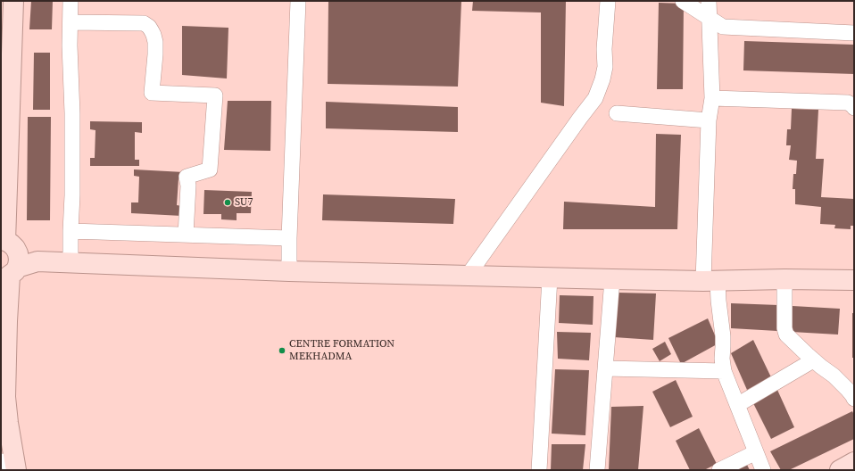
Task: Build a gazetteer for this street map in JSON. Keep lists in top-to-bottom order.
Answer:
{
  "places": ["SU7", "CENTRE FORMATION MEKHADMA"]
}
